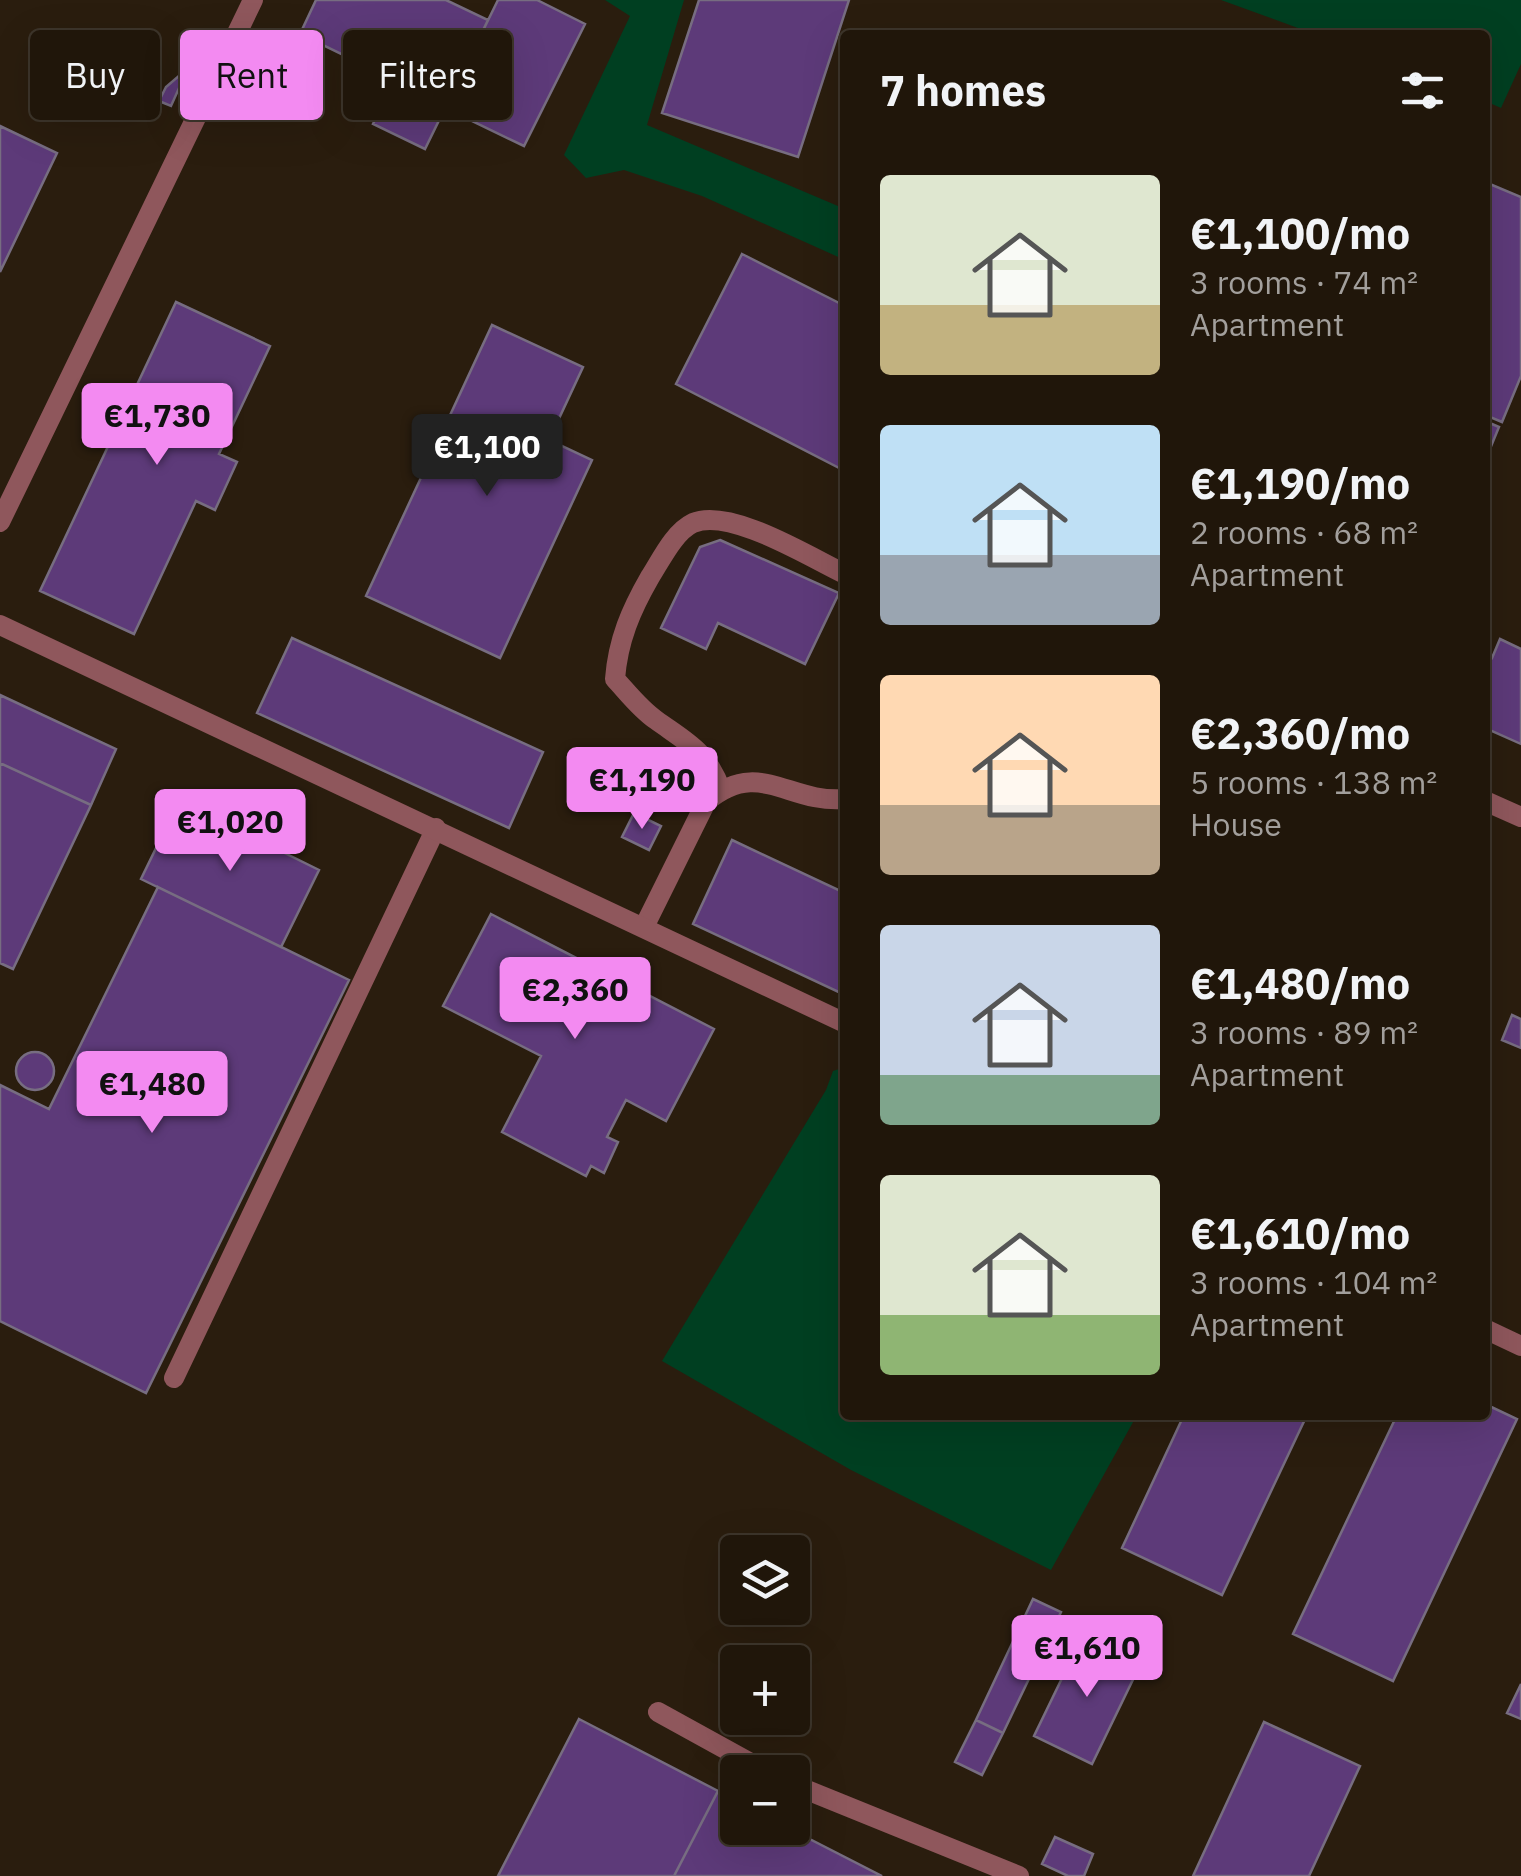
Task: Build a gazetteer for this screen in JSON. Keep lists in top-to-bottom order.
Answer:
{
  "page": {
    "chip": ["Buy", "Rent", "Filters"],
    "heading": "7 homes",
    "list": [
      {
        "name": "€1,100/mo",
        "note": "3 rooms · 74 m² · Apartment"
      },
      {
        "name": "€1,190/mo",
        "note": "2 rooms · 68 m² · Apartment"
      },
      {
        "name": "€2,360/mo",
        "note": "5 rooms · 138 m² · House"
      },
      {
        "name": "€1,480/mo",
        "note": "3 rooms · 89 m² · Apartment"
      },
      {
        "name": "€1,610/mo",
        "note": "3 rooms · 104 m² · Apartment"
      }
    ],
    "price": [
      "€1,730",
      "€1,100",
      "€1,190",
      "€1,020",
      "€2,360",
      "€1,480",
      "€1,610"
    ],
    "map_buttons": ["+", "−"]
  }
}
